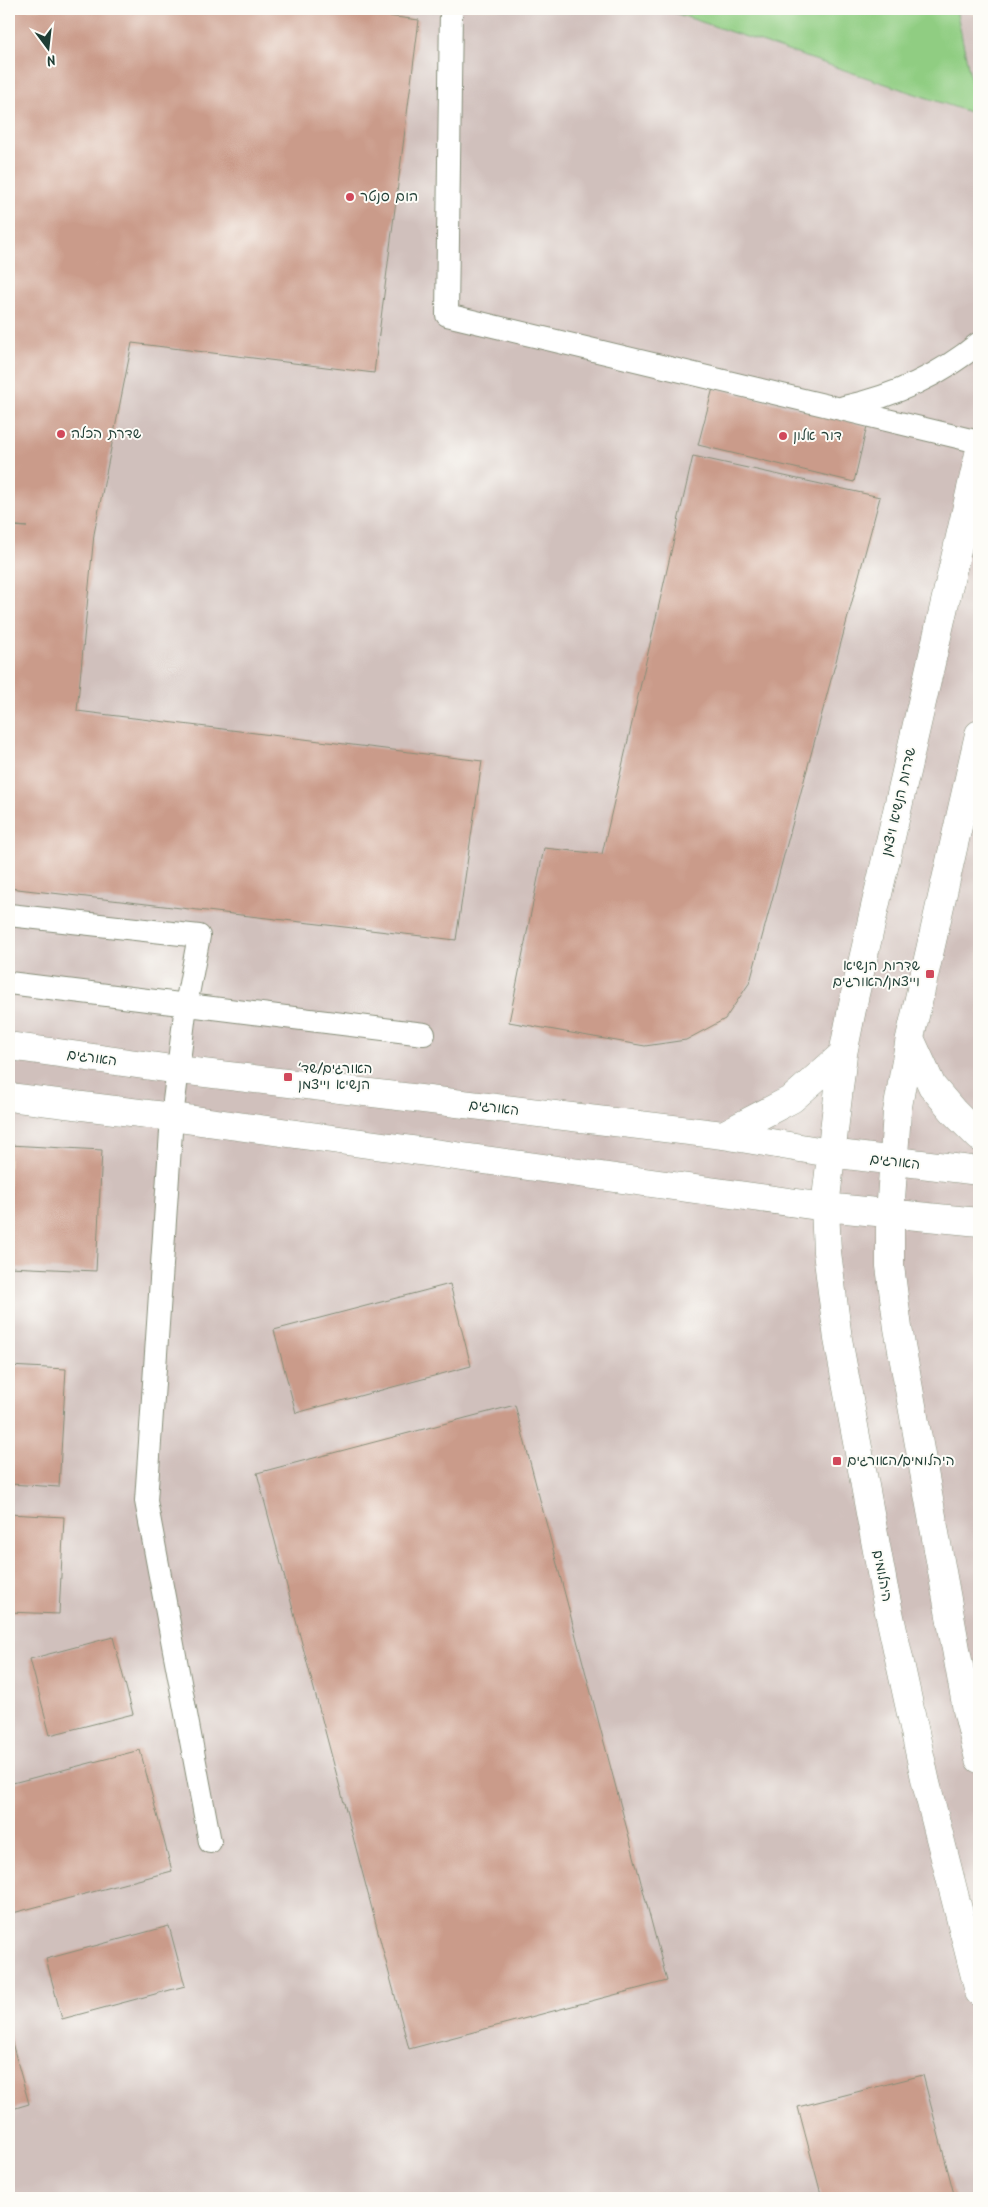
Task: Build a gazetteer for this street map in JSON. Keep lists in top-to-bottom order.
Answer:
{
  "streets": {
    "street": ["שדרות הנשיא ויצמן", "האורגים", "היהלומים"]
  },
  "crossings": [
    ["שדרות הנשיא ויצמן", "האורגים"],
    ["שדרות הנשיא ויצמן", "היהלומים"],
    ["האורגים", "היהלומים"]
  ],
  "places": {
    "other": ["הום סנטר", "שדרת הכלה", "דור אלון"],
    "transit": ["שדרות הנשיא וייצמן/האורגים", "האורגים/שד׳ הנשיא וייצמן", "היהלומים/האורגים"]
  },
  "north": "bottom"
}
